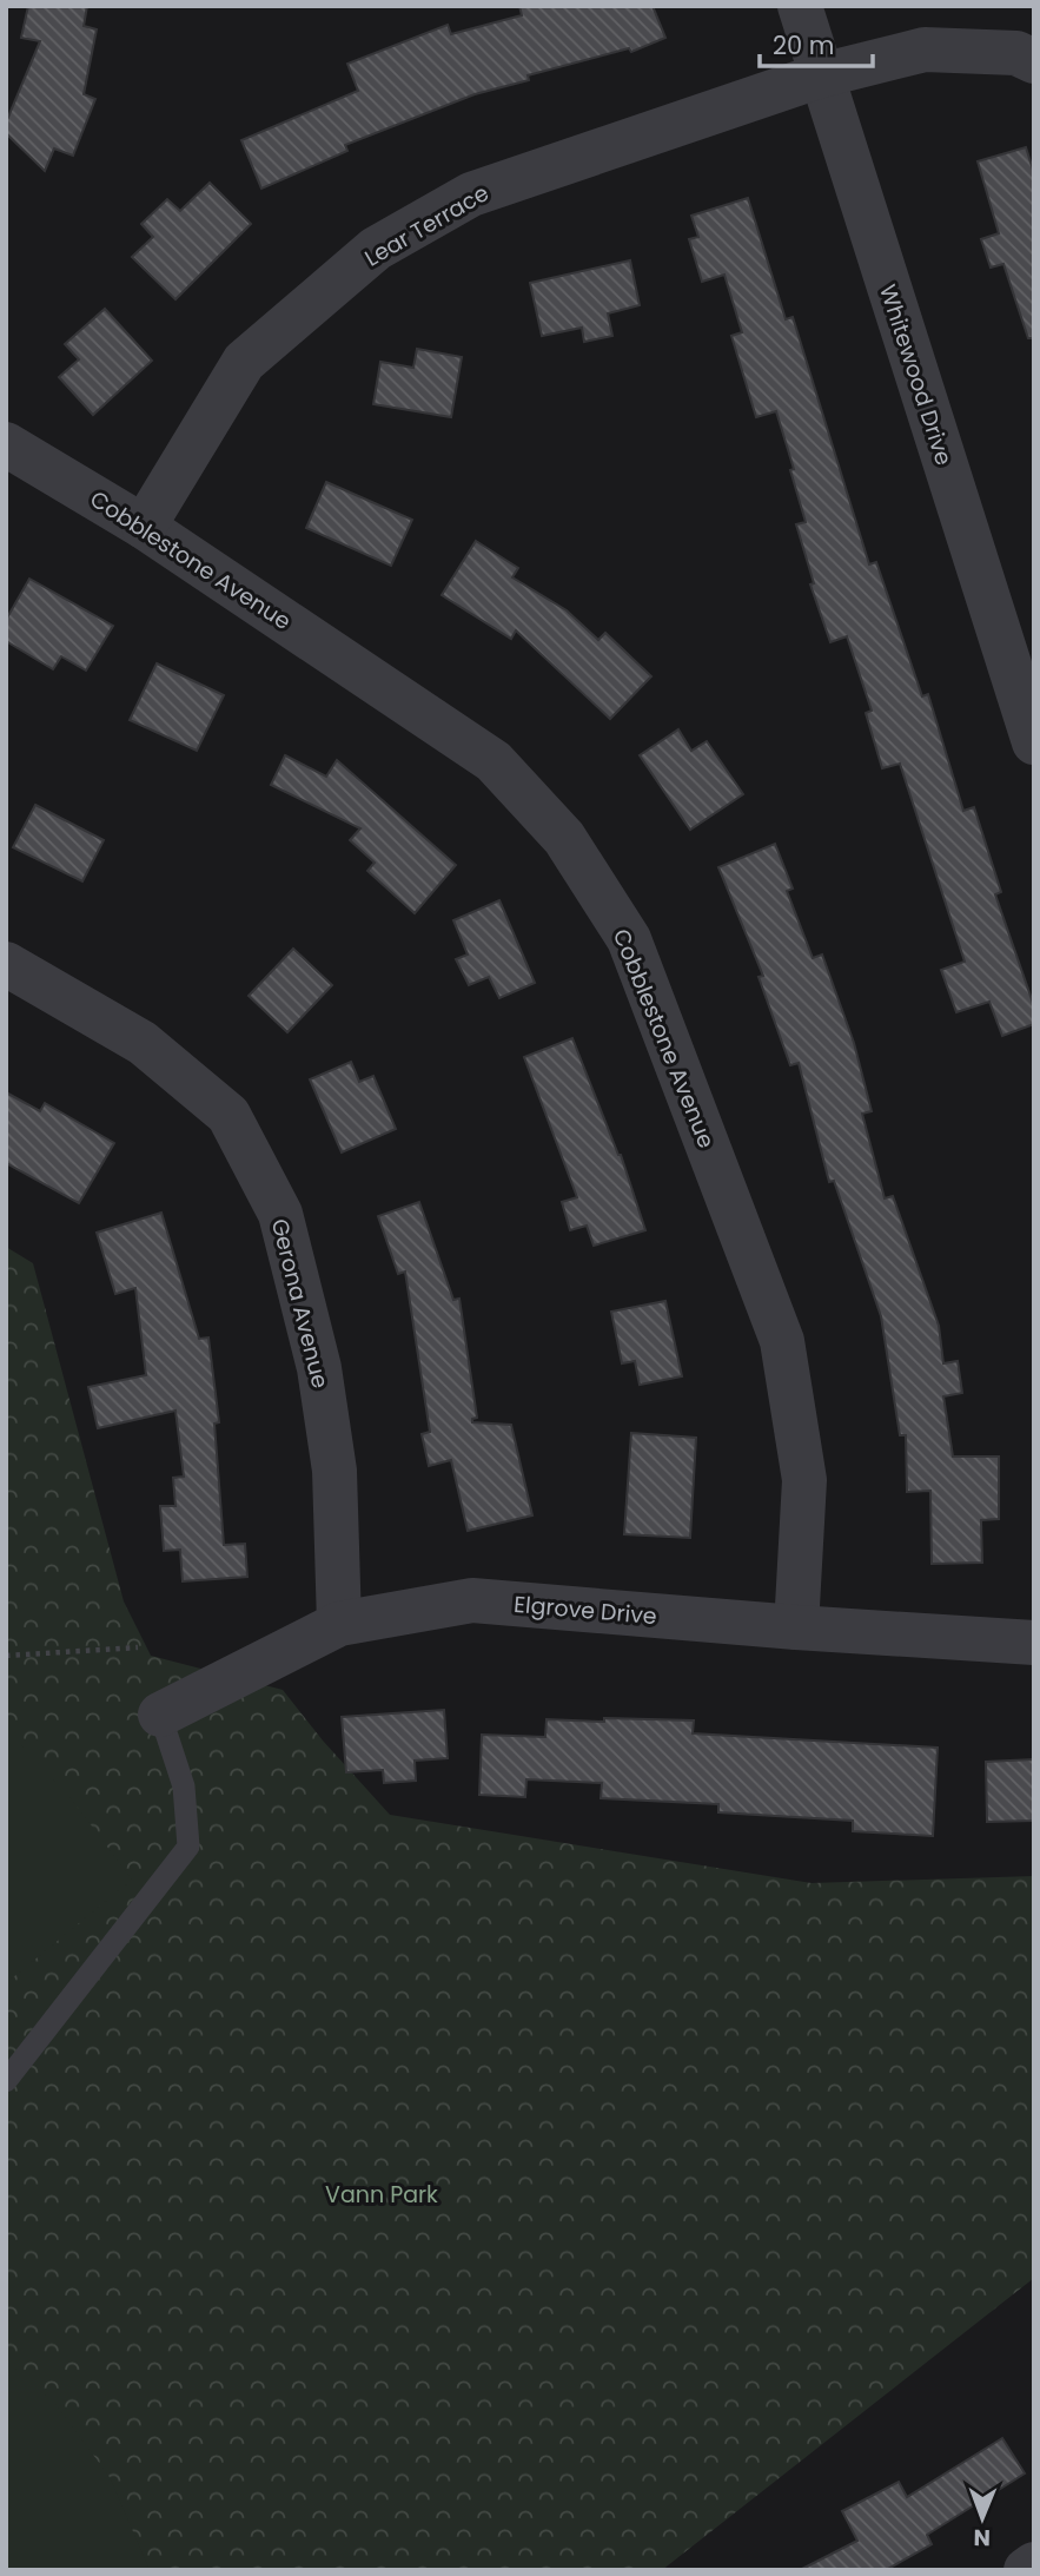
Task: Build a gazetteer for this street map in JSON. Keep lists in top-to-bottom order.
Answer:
{
  "streets": {
    "street": [
      "Lear Terrace",
      "Whitewood Drive",
      "Cobblestone Avenue",
      "Gerona Avenue",
      "Elgrove Drive"
    ]
  },
  "crossings": [
    ["Lear Terrace", "Whitewood Drive"],
    ["Lear Terrace", "Cobblestone Avenue"],
    ["Cobblestone Avenue", "Elgrove Drive"],
    ["Gerona Avenue", "Elgrove Drive"]
  ],
  "parks": ["Vann Park"],
  "scale_bar": "20 m",
  "north": "bottom"
}
